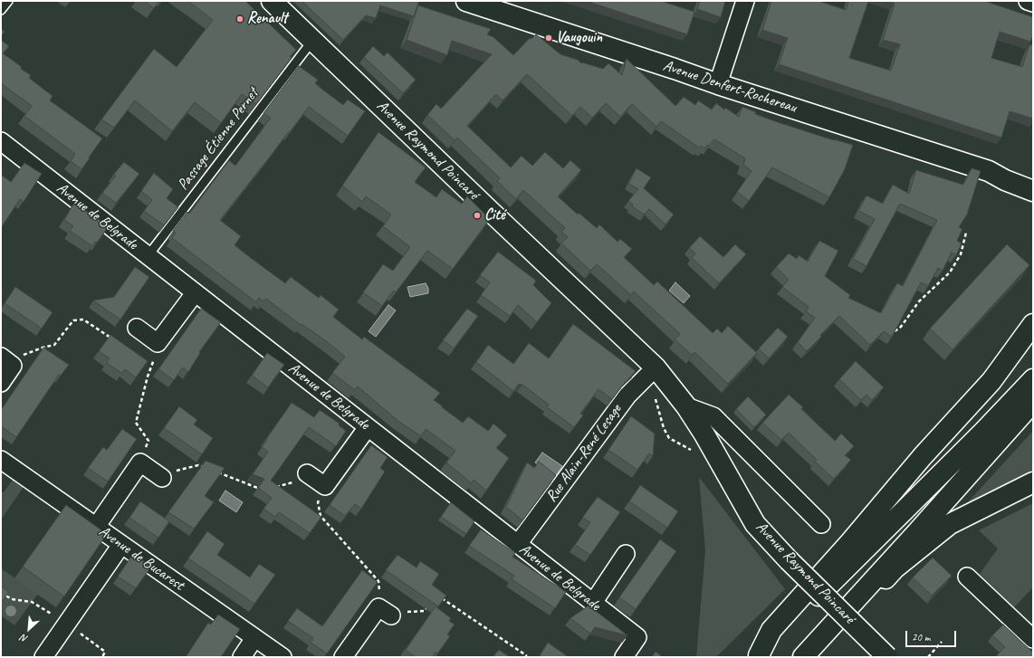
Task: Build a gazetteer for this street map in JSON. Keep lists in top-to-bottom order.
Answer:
{
  "streets": {
    "main road": ["Avenue Denfert-Rochereau", "Avenue Raymond Poincaré"],
    "street": ["Avenue de Belgrade", "Rue Alain-René Lesage", "Avenue de Bucarest"],
    "lane": ["Passage Étienne Pernet"]
  },
  "crossings": [
    ["Passage Étienne Pernet", "Avenue Raymond Poincaré"],
    ["Passage Étienne Pernet", "Avenue de Belgrade"],
    ["Avenue Raymond Poincaré", "Rue Alain-René Lesage"],
    ["Avenue de Belgrade", "Rue Alain-René Lesage"]
  ],
  "places": ["Renault", "Vaugouin", "Cité"],
  "scale_bar": "20 m",
  "north": "bottom left"
}
